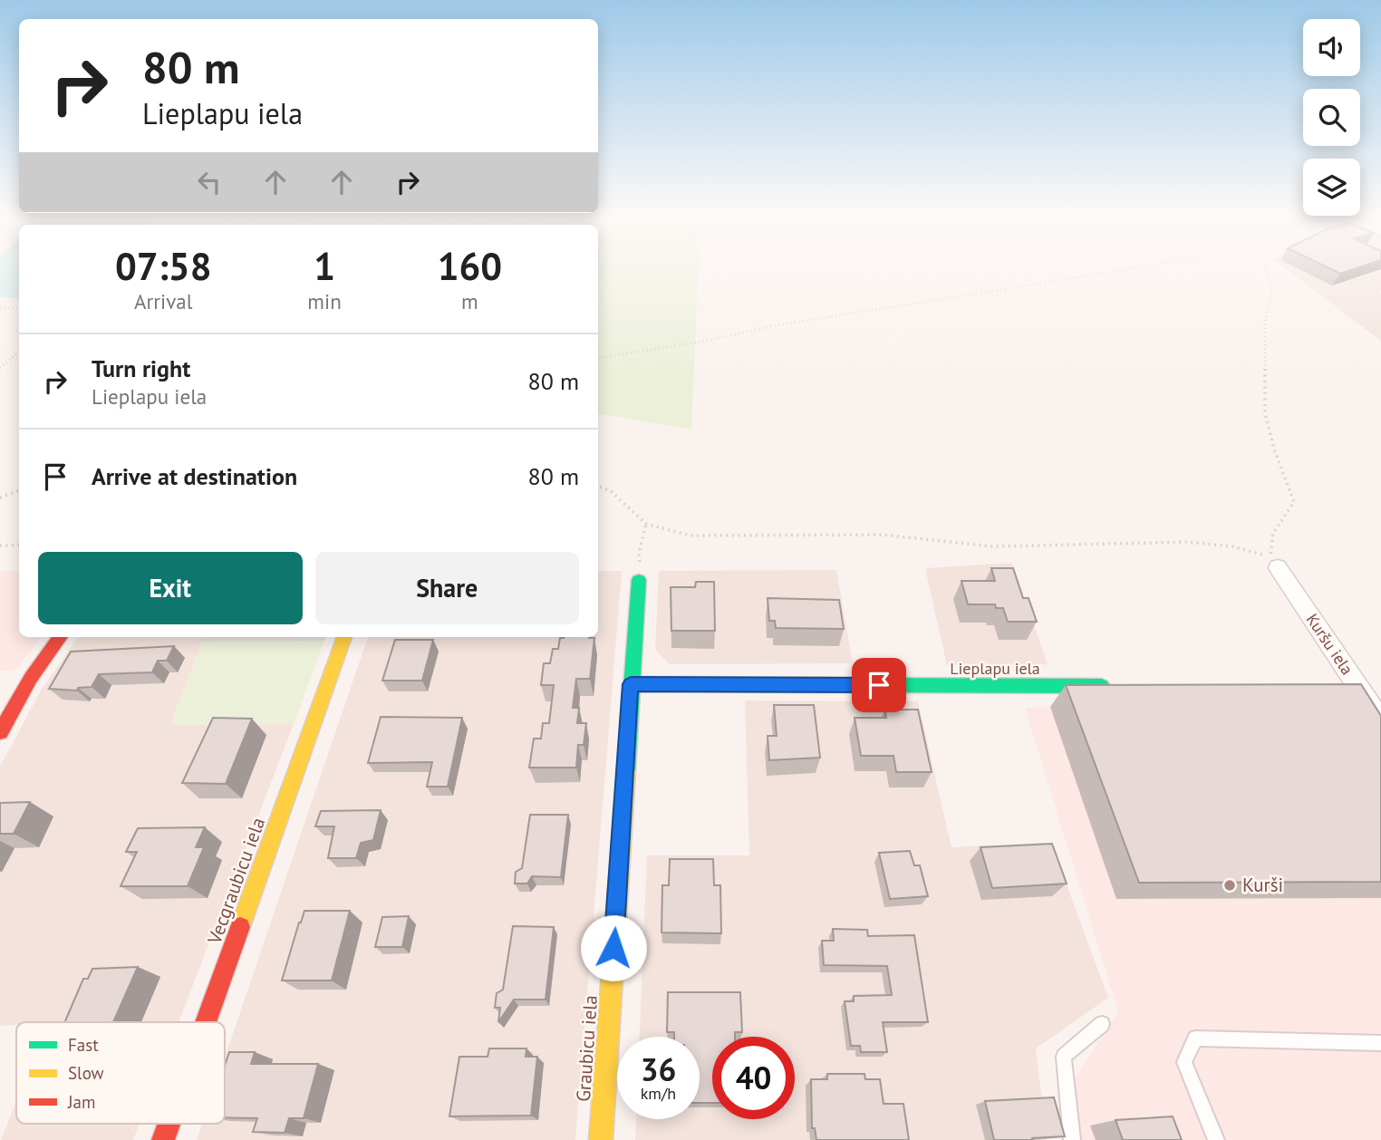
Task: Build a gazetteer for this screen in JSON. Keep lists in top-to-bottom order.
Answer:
{
  "streets": {
    "street": [
      "Kuršu iela",
      "Lieplapu iela",
      "Vecgraubicu iela",
      "Graubicu iela"
    ]
  },
  "crossings": [
    ["Lieplapu iela", "Graubicu iela"]
  ],
  "places": ["Kurši"],
  "legend": ["Fast", "Slow", "Jam"],
  "page": {
    "turn": ["80 m", "Lieplapu iela"],
    "eta": [
      "07:58",
      "Arrival",
      "1",
      "min",
      "160",
      "m"
    ],
    "list": [
      {
        "name": "Turn right",
        "note": "Lieplapu iela",
        "value": "80 m"
      },
      {
        "name": "Arrive at destination",
        "value": "80 m"
      }
    ],
    "buttons": ["Exit", "Share"],
    "speed": "36 km/h",
    "limit": "40"
  }
}
